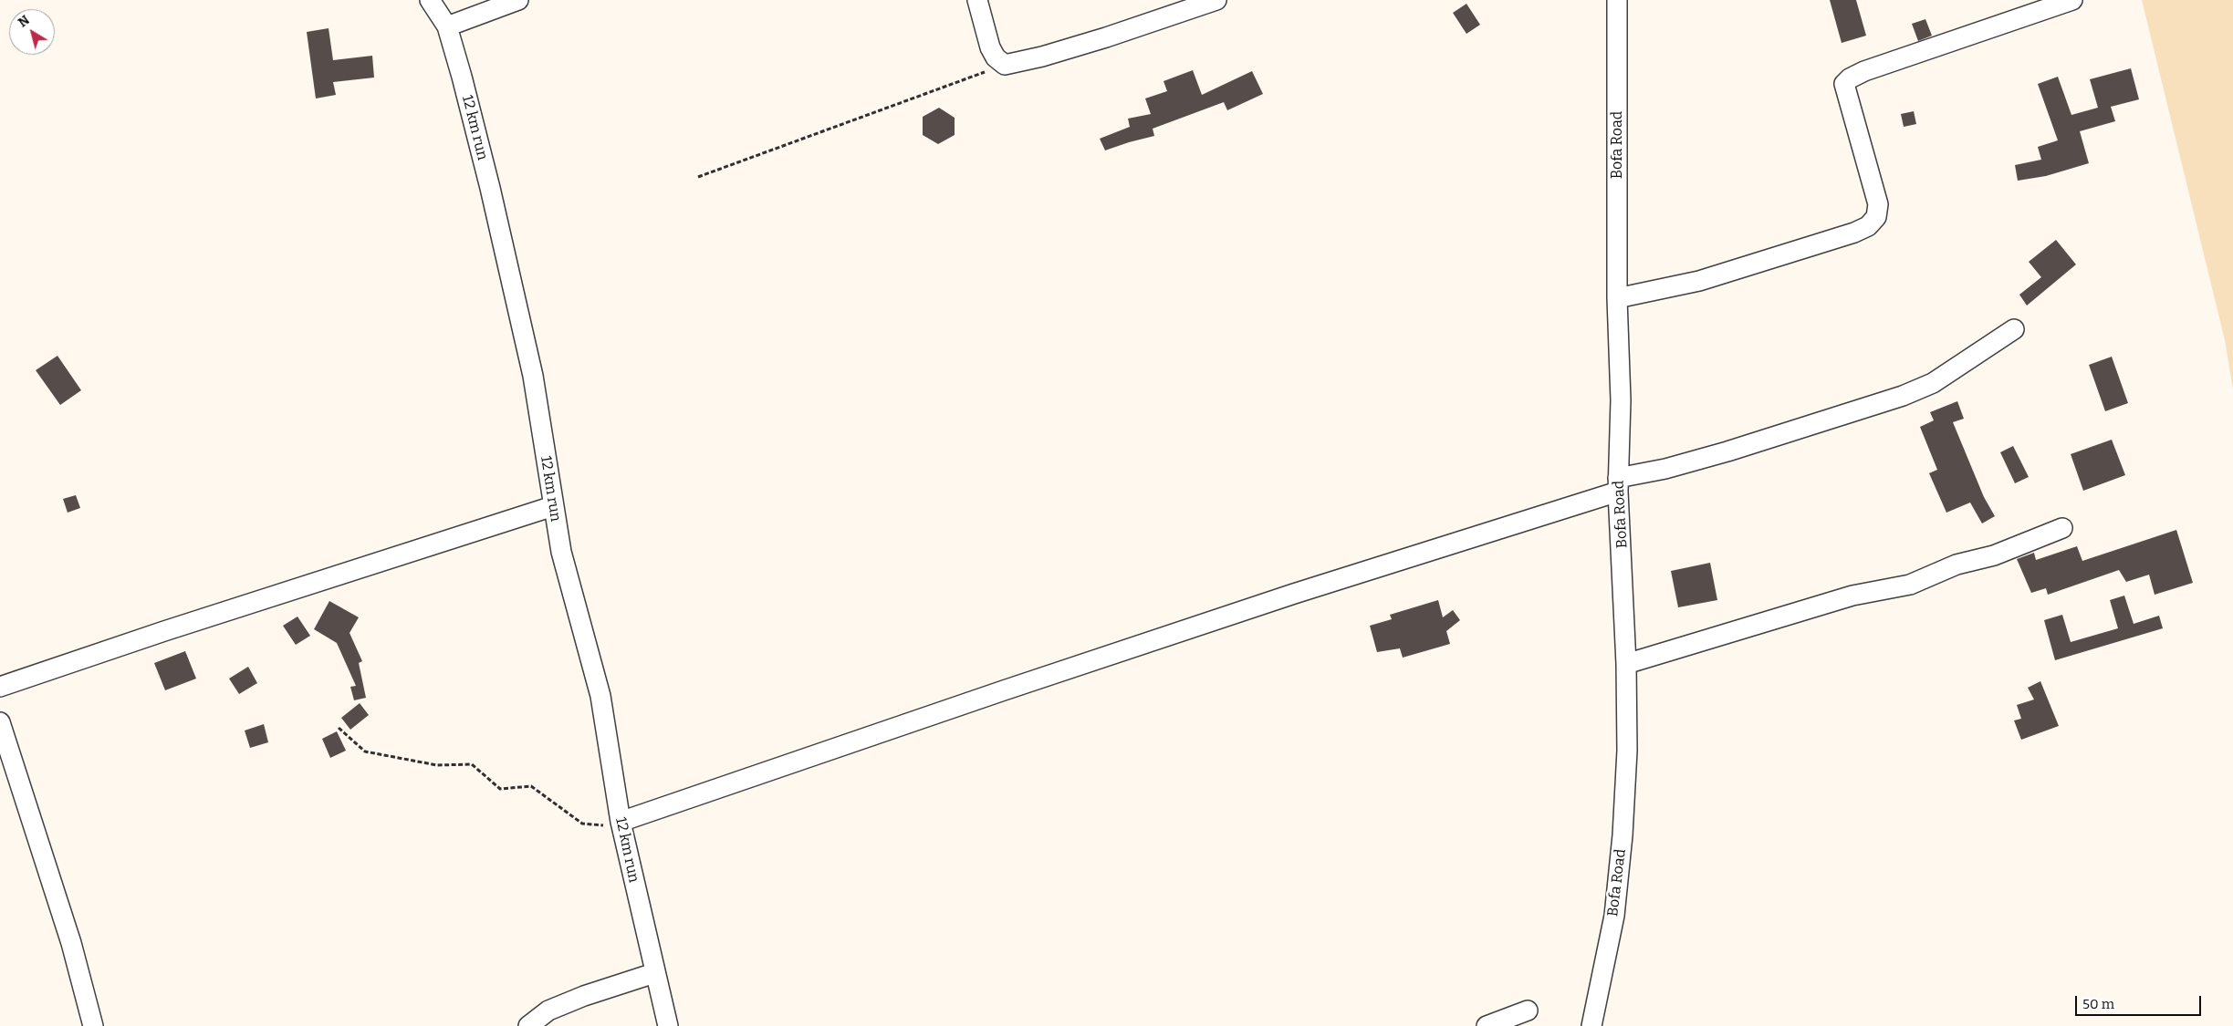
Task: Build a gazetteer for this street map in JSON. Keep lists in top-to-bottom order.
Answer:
{
  "streets": {
    "street": ["12 km run", "Bofa Road"]
  },
  "scale_bar": "50 m",
  "north": "top left"
}
